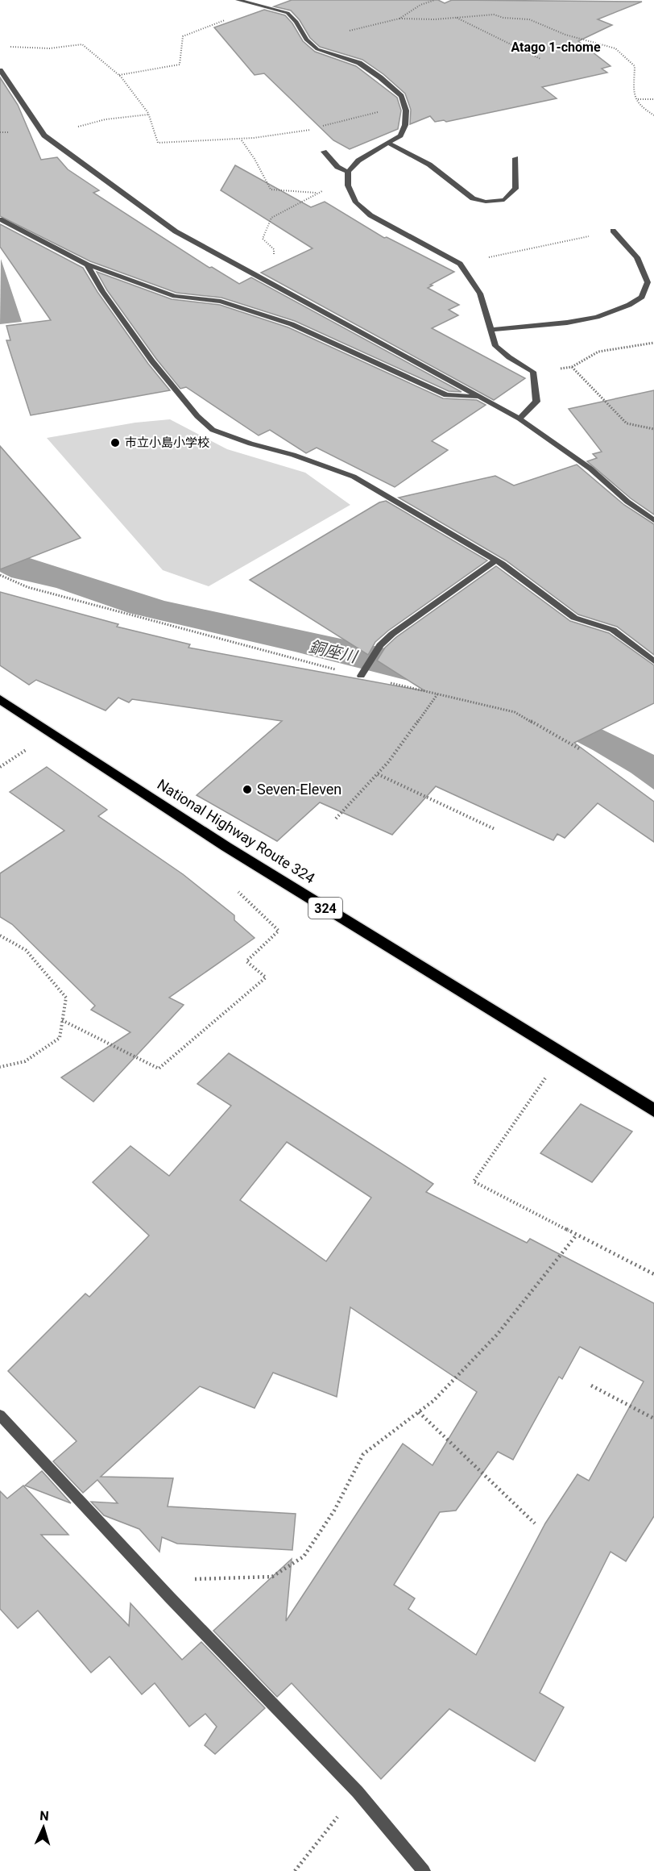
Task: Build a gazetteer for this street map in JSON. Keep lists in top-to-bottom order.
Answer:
{
  "streets": {
    "highway": ["National Highway Route 324", "324"]
  },
  "districts": ["Atago 1-chome"],
  "water": ["銅座川"],
  "places": ["市立小島小学校", "Seven-Eleven"],
  "north": "top"
}
